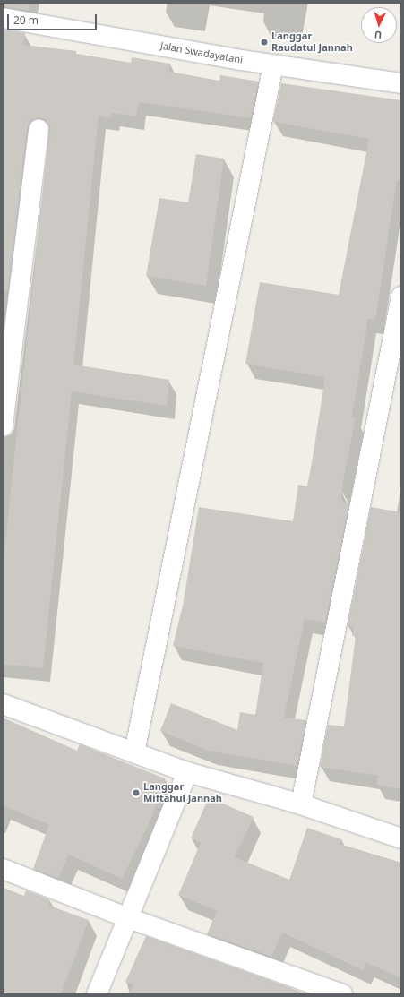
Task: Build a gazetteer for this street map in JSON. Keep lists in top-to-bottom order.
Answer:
{
  "streets": {
    "street": ["Jalan Swadayatani"]
  },
  "places": ["Langgar Raudatul Jannah", "Langgar Miftahul Jannah"],
  "scale_bar": "20 m",
  "north": "bottom"
}
